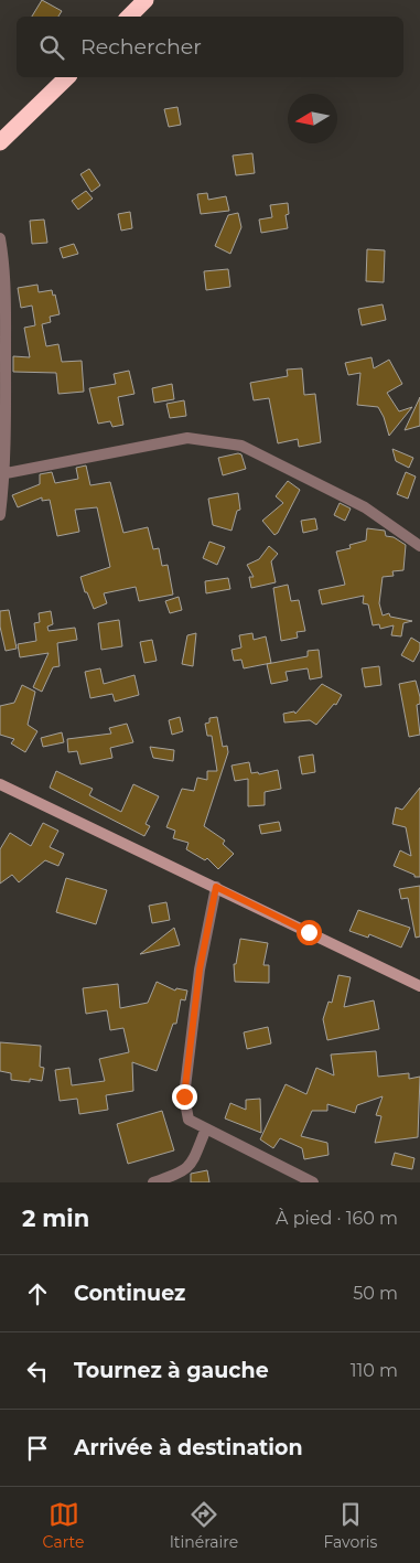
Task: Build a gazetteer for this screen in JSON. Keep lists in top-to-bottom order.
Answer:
{
  "north": "left",
  "page": {
    "search": "Rechercher",
    "heading": ["2 min", "À pied · 160 m"],
    "list": [
      ["Continuez", "50 m"],
      ["Tournez à gauche", "110 m"],
      "Arrivée à destination"
    ],
    "nav": ["Carte", "Itinéraire", "Favoris"]
  }
}
